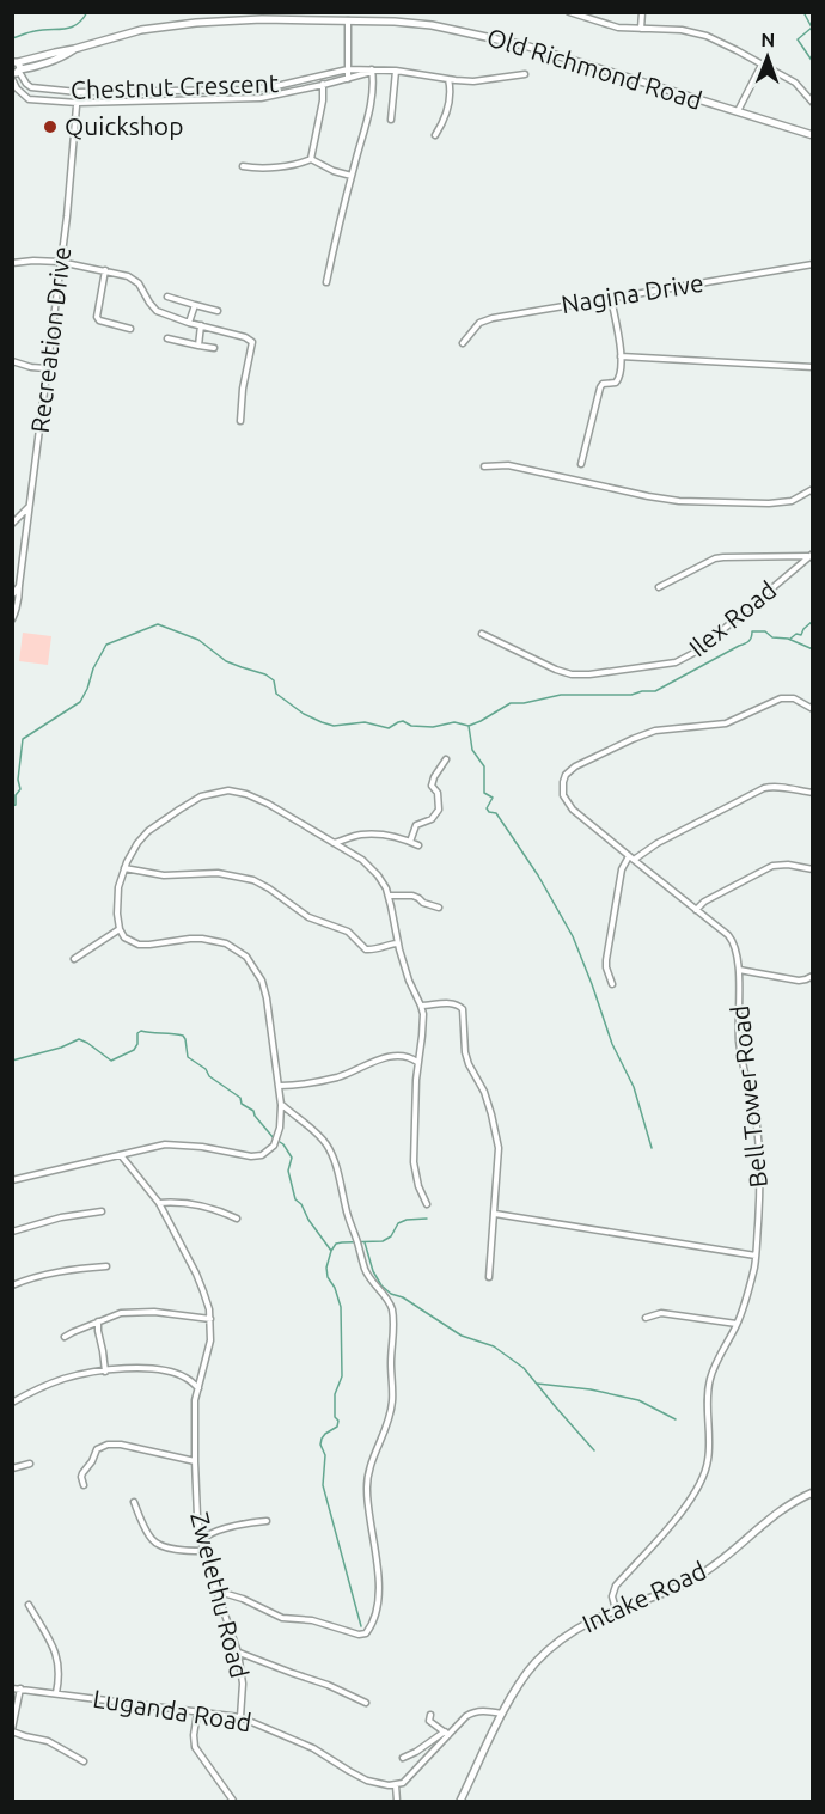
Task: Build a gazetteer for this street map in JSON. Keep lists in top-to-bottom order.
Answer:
{
  "streets": {
    "street": [
      "Old Richmond Road",
      "Chestnut Crescent",
      "Nagina Drive",
      "Recreation Drive",
      "Ilex Road",
      "Bell Tower Road",
      "Zwelethu Road",
      "Intake Road",
      "Luganda Road"
    ]
  },
  "crossings": [
    ["Old Richmond Road", "Chestnut Crescent"],
    ["Chestnut Crescent", "Recreation Drive"],
    ["Bell Tower Road", "Intake Road"],
    ["Zwelethu Road", "Luganda Road"]
  ],
  "places": ["Quickshop"],
  "north": "top"
}
